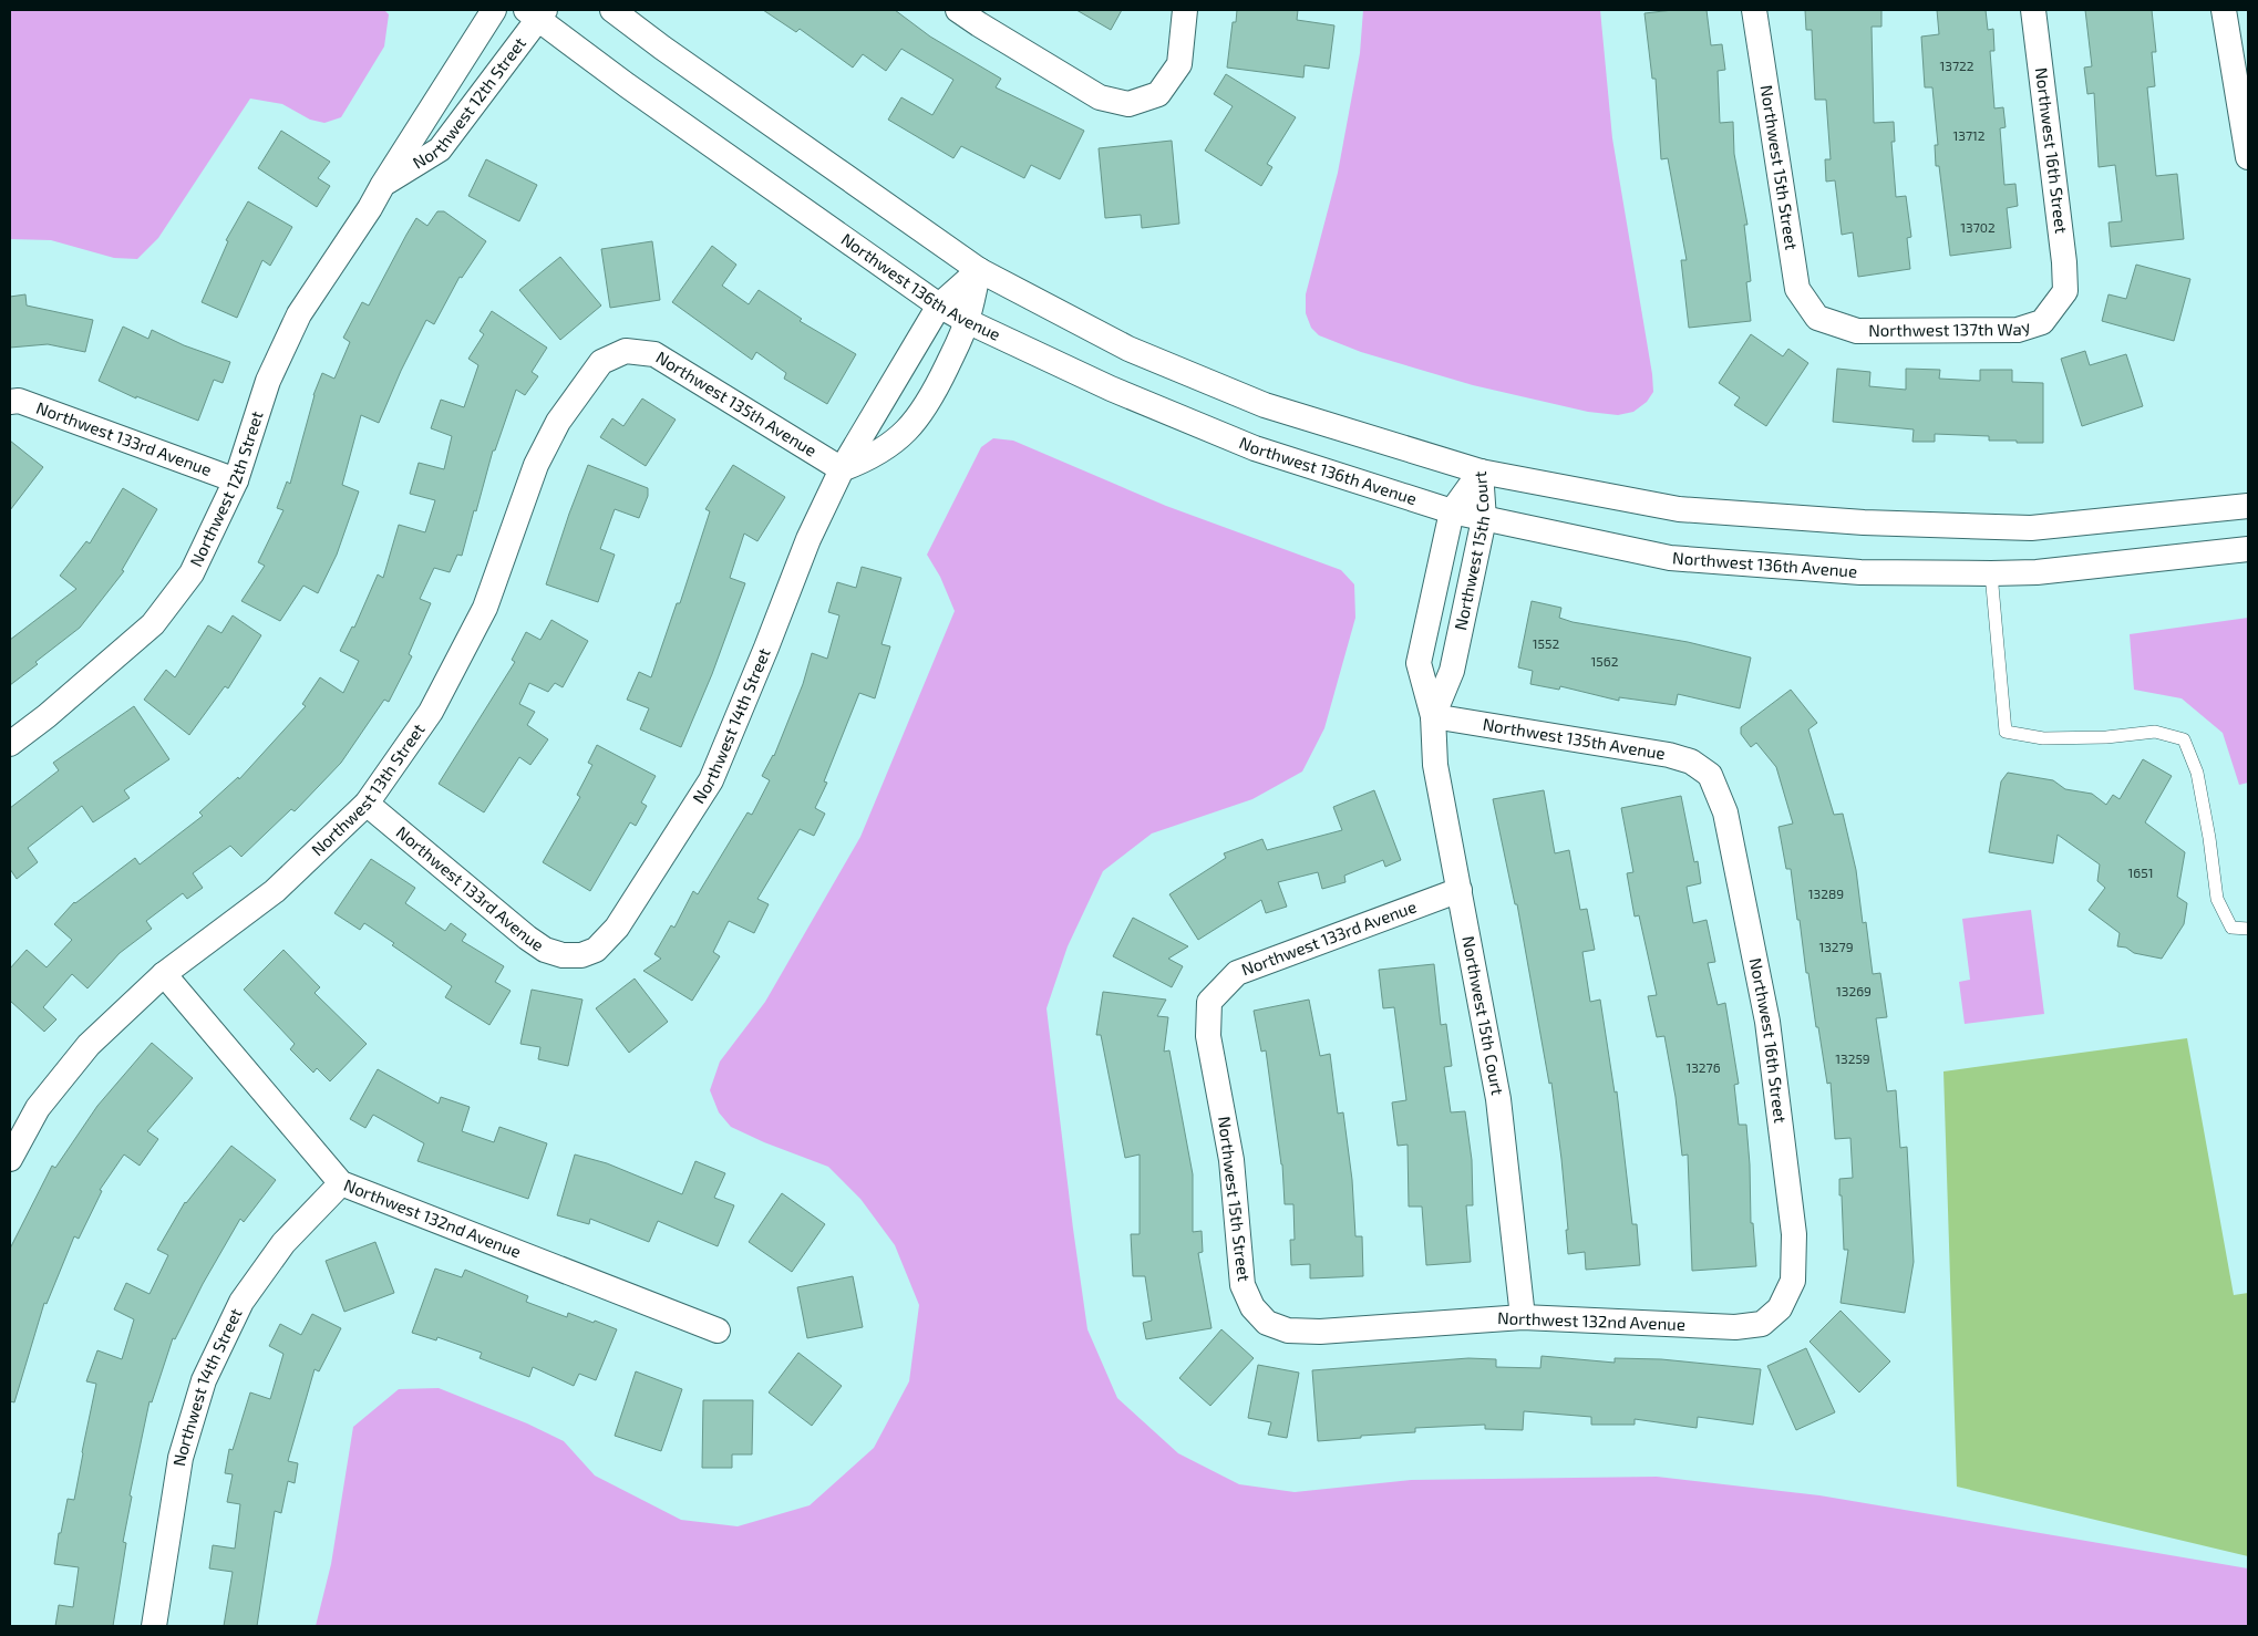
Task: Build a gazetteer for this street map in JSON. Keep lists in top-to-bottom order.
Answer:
{
  "streets": {
    "street": [
      "Northwest 12th Street",
      "Northwest 16th Street",
      "Northwest 15th Street",
      "Northwest 136th Avenue",
      "Northwest 137th Way",
      "Northwest 135th Avenue",
      "Northwest 133rd Avenue",
      "Northwest 15th Court",
      "Northwest 14th Street",
      "Northwest 13th Street",
      "Northwest 132nd Avenue"
    ]
  },
  "crossings": [
    ["Northwest 12th Street", "Northwest 136th Avenue"],
    ["Northwest 12th Street", "Northwest 133rd Avenue"],
    ["Northwest 16th Street", "Northwest 137th Way"],
    ["Northwest 16th Street", "Northwest 135th Avenue"],
    ["Northwest 16th Street", "Northwest 132nd Avenue"],
    ["Northwest 15th Street", "Northwest 137th Way"],
    ["Northwest 15th Street", "Northwest 133rd Avenue"],
    ["Northwest 15th Street", "Northwest 132nd Avenue"],
    ["Northwest 136th Avenue", "Northwest 15th Court"],
    ["Northwest 136th Avenue", "Northwest 14th Street"],
    ["Northwest 135th Avenue", "Northwest 15th Court"],
    ["Northwest 135th Avenue", "Northwest 14th Street"],
    ["Northwest 135th Avenue", "Northwest 13th Street"],
    ["Northwest 133rd Avenue", "Northwest 15th Court"],
    ["Northwest 133rd Avenue", "Northwest 14th Street"],
    ["Northwest 133rd Avenue", "Northwest 13th Street"],
    ["Northwest 15th Court", "Northwest 132nd Avenue"],
    ["Northwest 14th Street", "Northwest 132nd Avenue"],
    ["Northwest 13th Street", "Northwest 132nd Avenue"]
  ],
  "house_numbers": [
    "13722",
    "13712",
    "13702",
    "1552",
    "1562",
    "1651",
    "13289",
    "13279",
    "13269",
    "13259",
    "13276"
  ]
}
